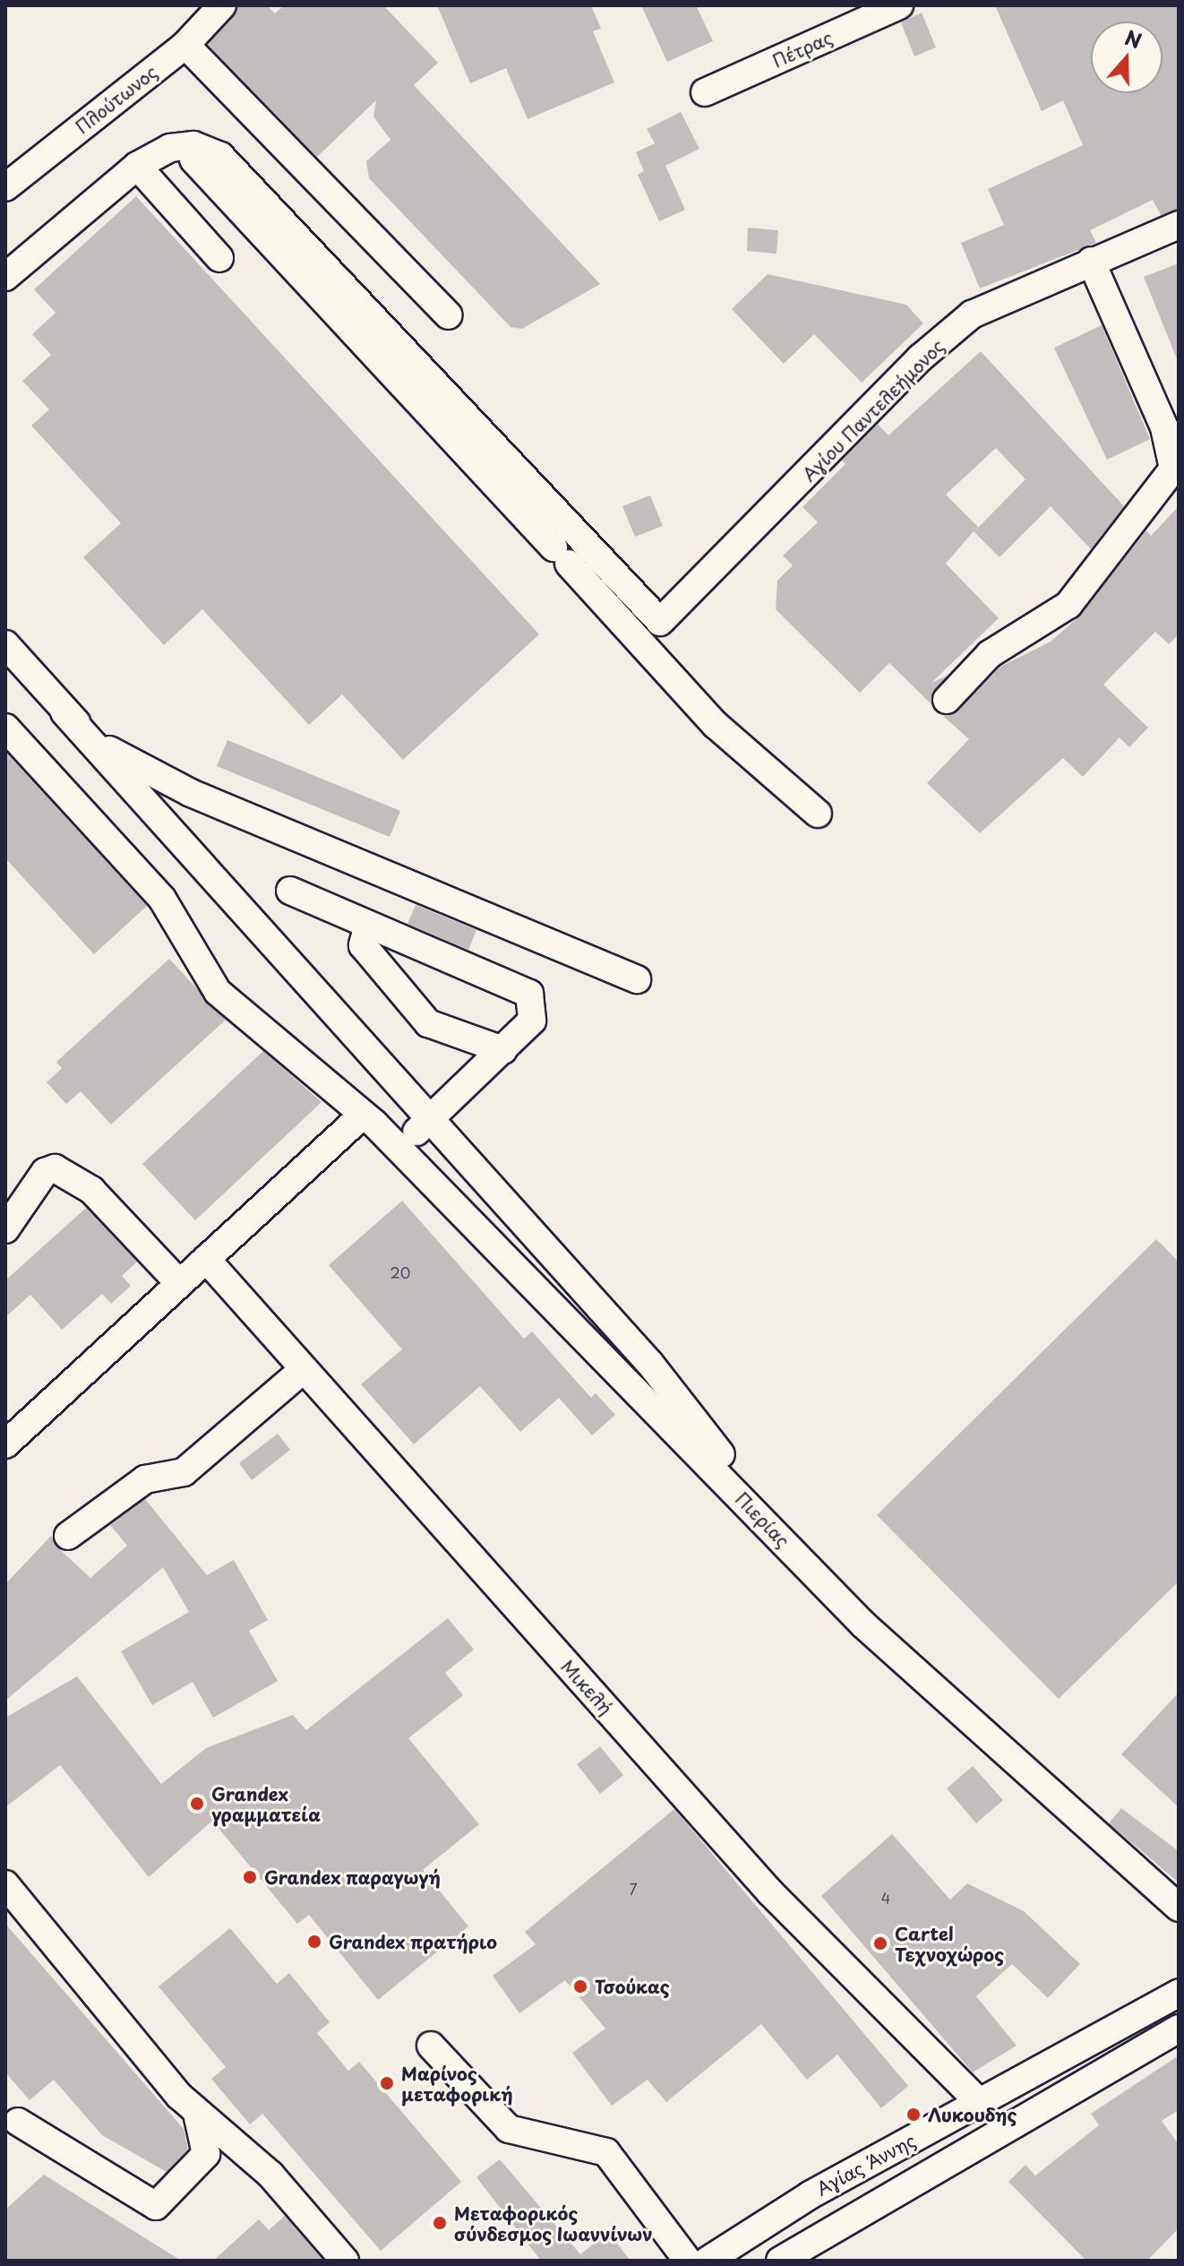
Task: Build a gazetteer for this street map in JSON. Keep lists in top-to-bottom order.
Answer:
{
  "streets": {
    "street": [
      "Πέτρας",
      "Πλούτωνος",
      "Αγίου Παντελεήμονος",
      "Πιερίας",
      "Μικελή",
      "Αγίας Άννης"
    ]
  },
  "crossings": [
    ["Μικελή", "Αγίας Άννης"]
  ],
  "places": [
    "Grandex γραμματεία",
    "Grandex παραγωγή",
    "Grandex πρατήριο",
    "Cartel Τεχνοχώρος",
    "Τσούκας",
    "Μαρίνος μεταφορική",
    "Λυκουδης",
    "Μεταφορικός σύνδεσμος Ιωαννίνων"
  ],
  "house_numbers": ["20", "7", "4"],
  "north": "top"
}
